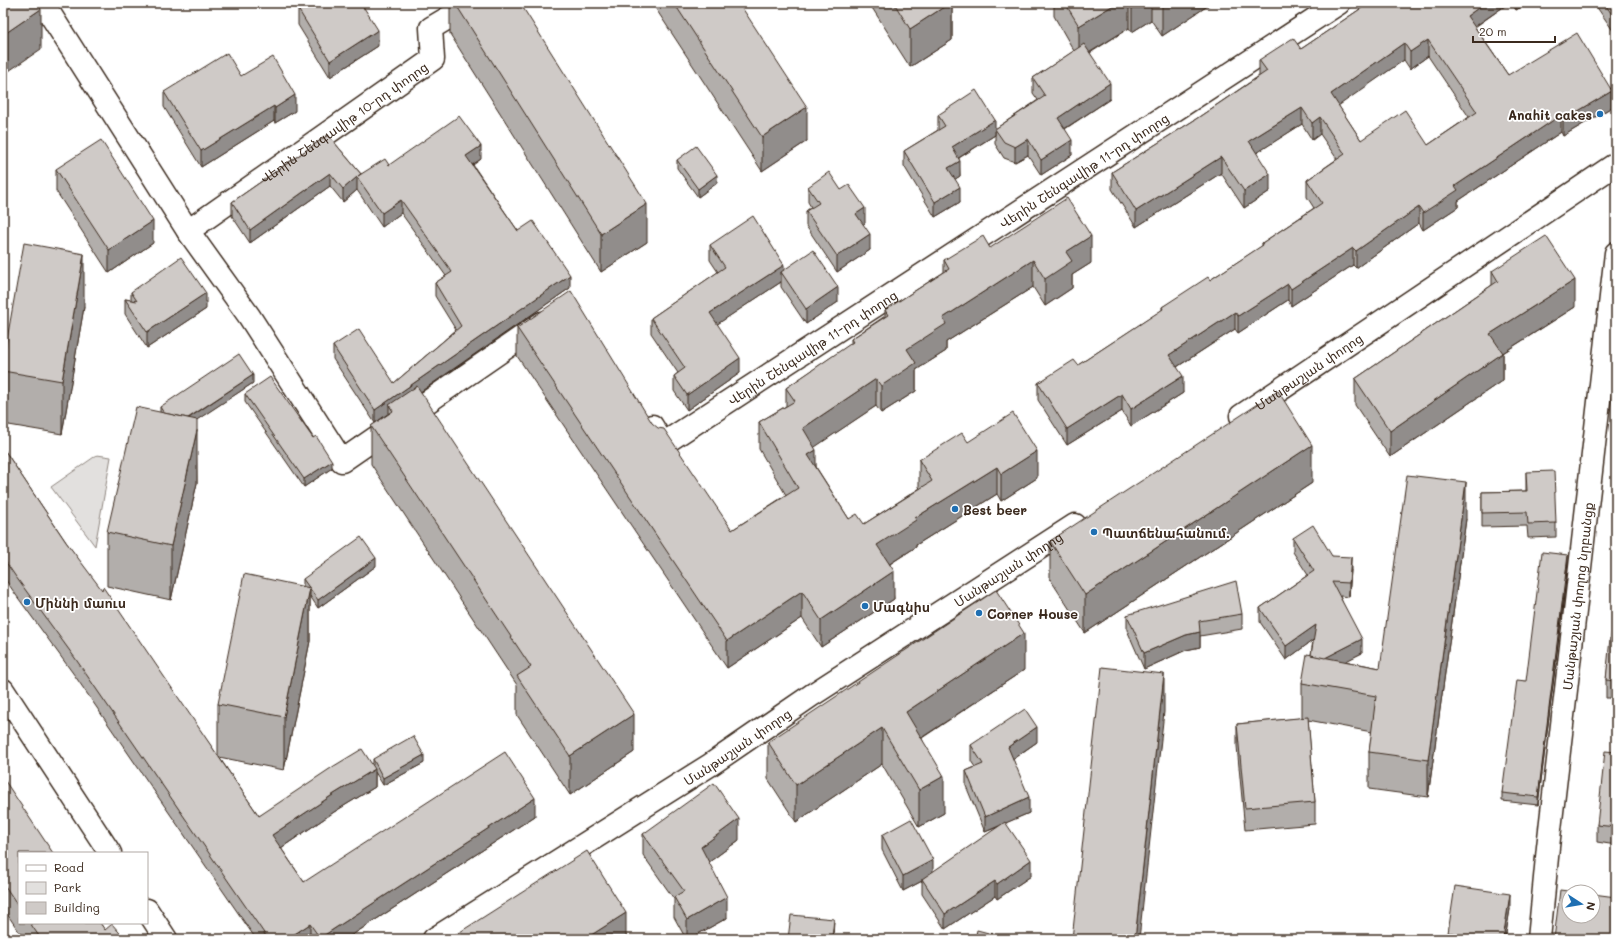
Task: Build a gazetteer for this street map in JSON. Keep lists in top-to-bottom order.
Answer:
{
  "streets": {
    "street": [
      "Վերին Շենգավիթ 10-րդ փողոց",
      "Վերին Շենգավիթ 11-րդ փողոց",
      "Մանթաշյան փողոց",
      "Մանթաշյան փողոց նրբանցք"
    ]
  },
  "places": [
    "Anahit cakes",
    "Best beer",
    "Պատճենահանում.",
    "Միննի մաուս",
    "Մագնիս",
    "Corner House"
  ],
  "legend": ["Road", "Park", "Building"],
  "scale_bar": "20 m",
  "north": "right"
}
